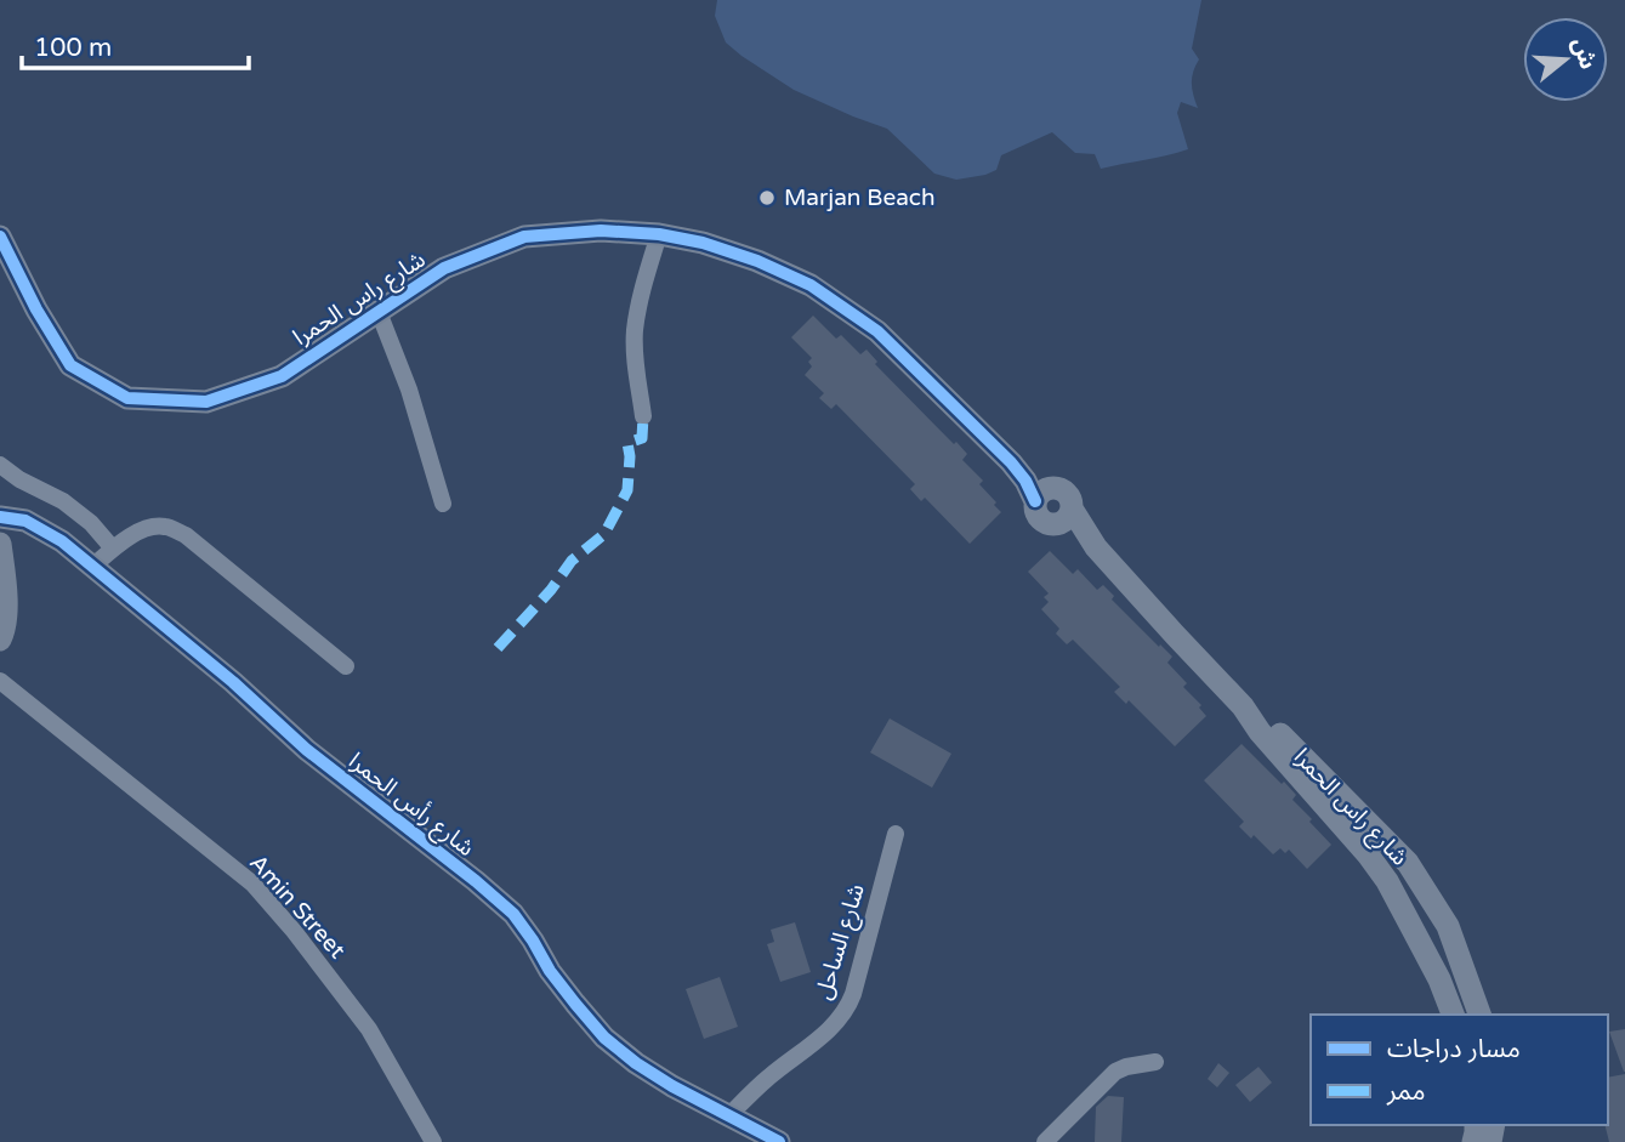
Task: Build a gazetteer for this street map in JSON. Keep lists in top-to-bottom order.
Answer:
{
  "streets": {
    "street": [
      "شارع راس الحمرا",
      "شارع رأس الحمرا",
      "Amin Street",
      "شارع الساحل"
    ]
  },
  "crossings": [
    ["شارع رأس الحمرا", "شارع الساحل"]
  ],
  "places": ["Marjan Beach"],
  "legend": ["مسار دراجات", "ممر"],
  "scale_bar": "100 m",
  "north": "right"
}
